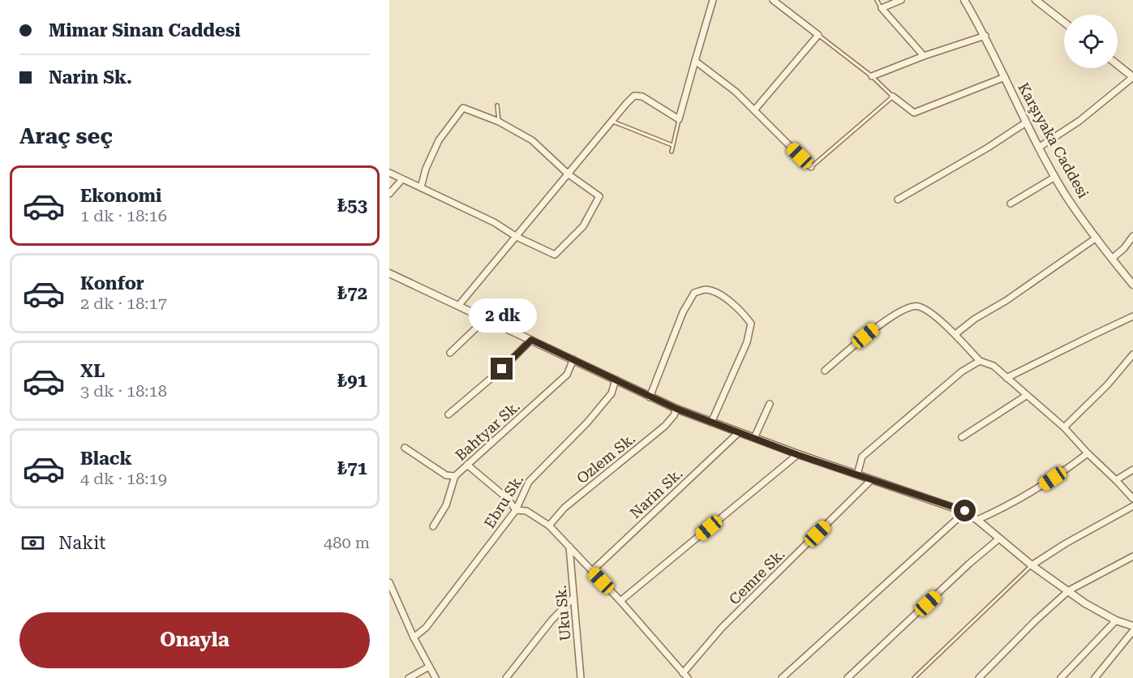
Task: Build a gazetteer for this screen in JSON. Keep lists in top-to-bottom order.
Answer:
{
  "streets": {
    "street": [
      "Karşıyaka Caddesi",
      "Bahtyar Sk.",
      "Ozlem Sk.",
      "Narin Sk.",
      "Ebru Sk.",
      "Cemre Sk.",
      "Uku Sk."
    ]
  },
  "page": {
    "banner": ["Mimar Sinan Caddesi", "Narin Sk."],
    "heading": "Araç seç",
    "list": [
      {
        "name": "Ekonomi",
        "note": "1 dk · 18:16",
        "value": "₺53"
      },
      {
        "name": "Konfor",
        "note": "2 dk · 18:17",
        "value": "₺72"
      },
      {
        "name": "XL",
        "note": "3 dk · 18:18",
        "value": "₺91"
      },
      {
        "name": "Black",
        "note": "4 dk · 18:19",
        "value": "₺71"
      }
    ],
    "bubble": "2 dk",
    "pay": ["Nakit", "480 m"],
    "buttons": "Onayla"
  }
}
